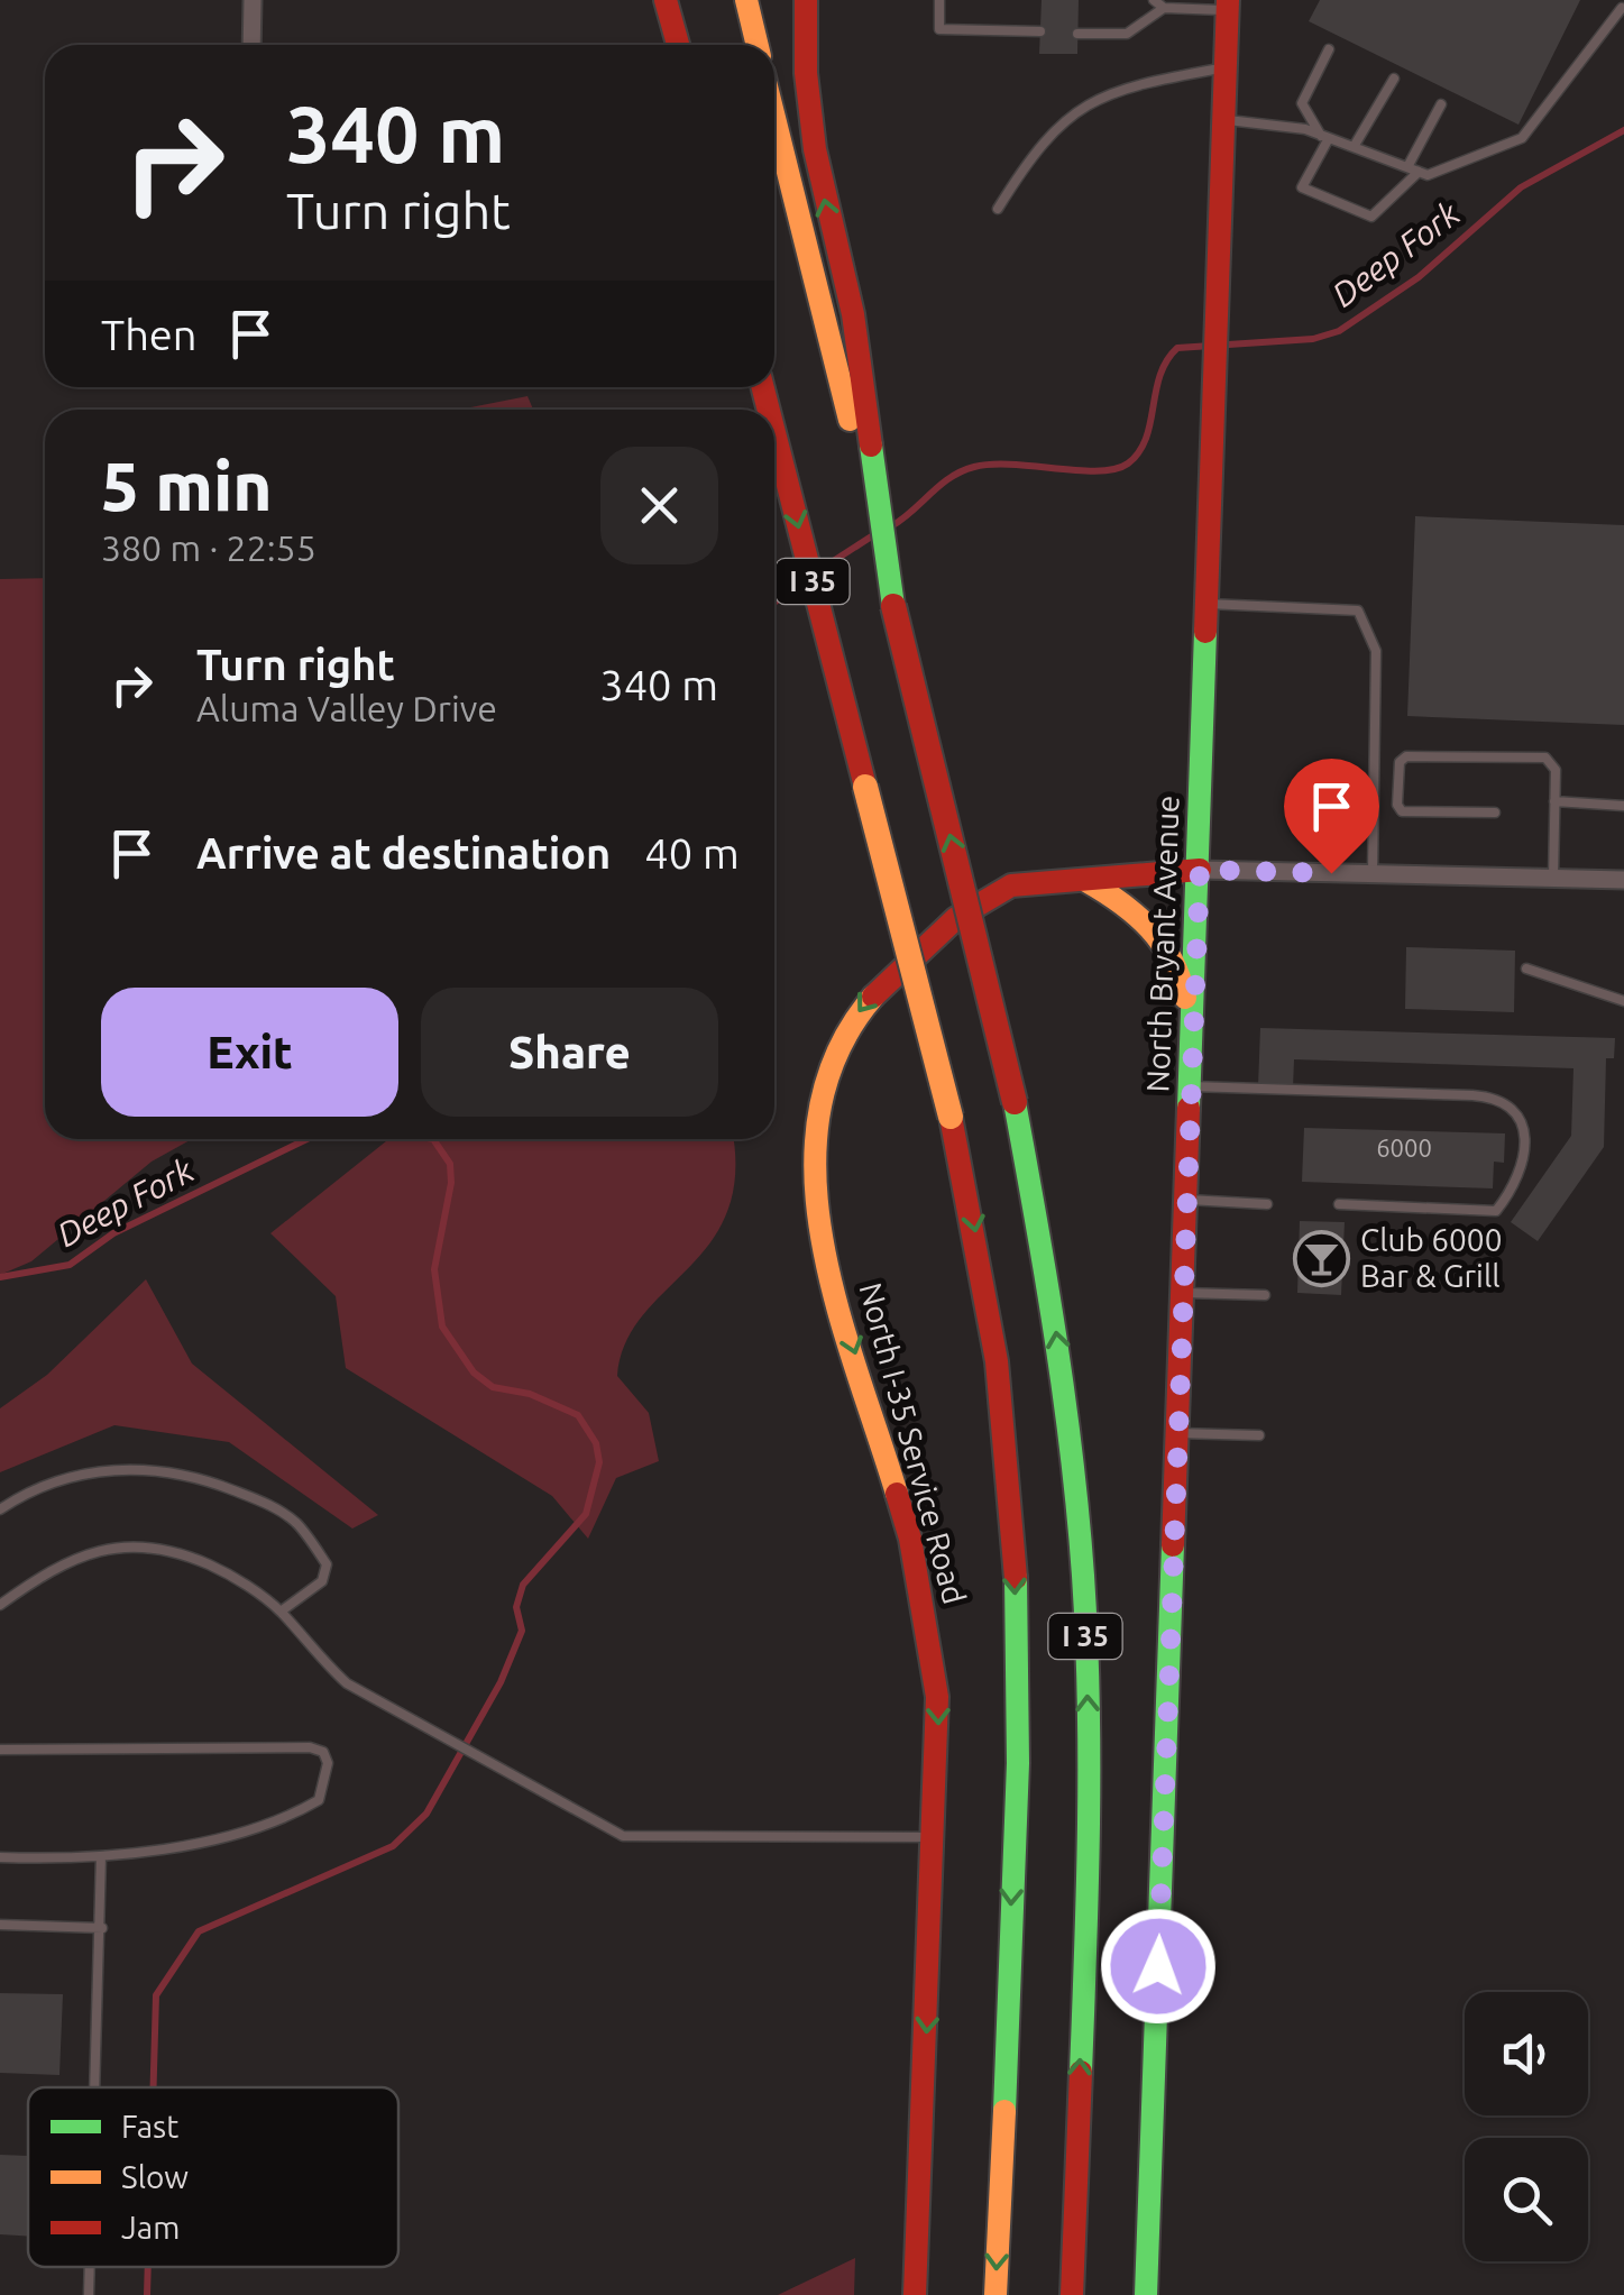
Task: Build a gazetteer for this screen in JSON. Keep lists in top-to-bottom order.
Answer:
{
  "streets": {
    "main road": ["I 35", "North Bryant Avenue", "North I-35 Service Road"]
  },
  "crossings": [
    ["North Bryant Avenue", "North I-35 Service Road"]
  ],
  "water": ["Deep Fork"],
  "places": {
    "bar": ["Club 6000 Bar & Grill"]
  },
  "house_numbers": ["6000"],
  "legend": ["Fast", "Slow", "Jam"],
  "page": {
    "turn": ["340 m", "Turn right"],
    "then": "Then",
    "heading": ["5 min", "380 m · 22:55"],
    "list": [
      {
        "name": "Turn right",
        "note": "Aluma Valley Drive",
        "value": "340 m"
      },
      {
        "name": "Arrive at destination",
        "value": "40 m"
      }
    ],
    "buttons": ["Exit", "Share"]
  }
}
